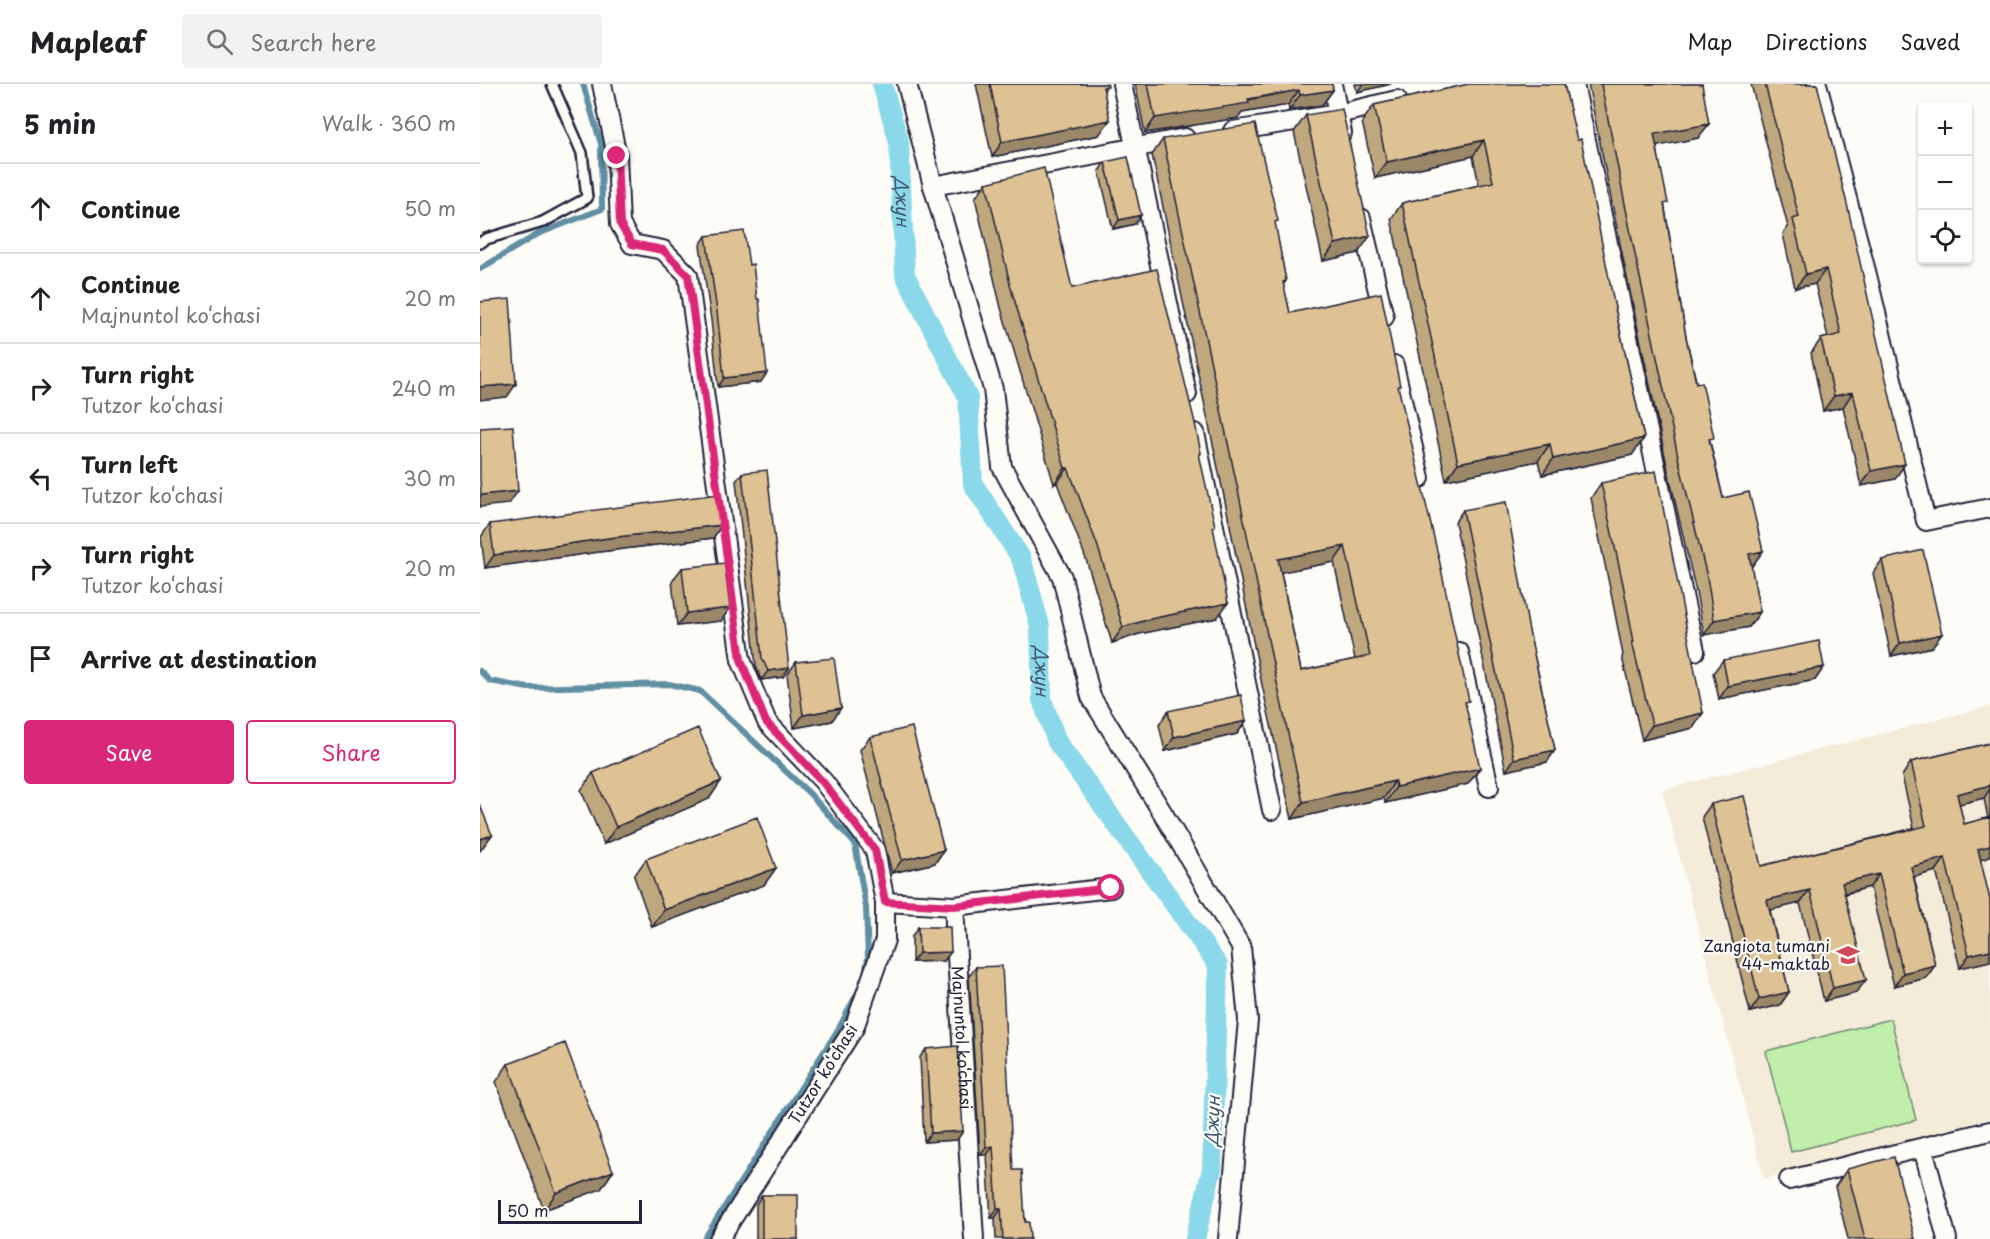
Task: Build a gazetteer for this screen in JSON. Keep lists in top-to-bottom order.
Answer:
{
  "streets": {
    "street": ["Majnuntol ko‘chasi", "Tutzor ko‘chasi"]
  },
  "water": ["Джун"],
  "places": {
    "school or university": ["Zangiota tumani 44-maktab"]
  },
  "scale_bar": "50 m",
  "page": {
    "header": "Mapleaf",
    "search": "Search here",
    "nav": ["Map", "Directions", "Saved"],
    "heading": ["5 min", "Walk · 360 m"],
    "map_buttons": ["+", "−"],
    "list": [
      ["Continue", "50 m"],
      ["Continue", "Majnuntol ko‘chasi", "20 m"],
      ["Turn right", "Tutzor ko‘chasi", "240 m"],
      ["Turn left", "Tutzor ko‘chasi", "30 m"],
      ["Turn right", "Tutzor ko‘chasi", "20 m"],
      "Arrive at destination"
    ],
    "buttons": ["Save", "Share"],
    "scale": "50 m"
  }
}
